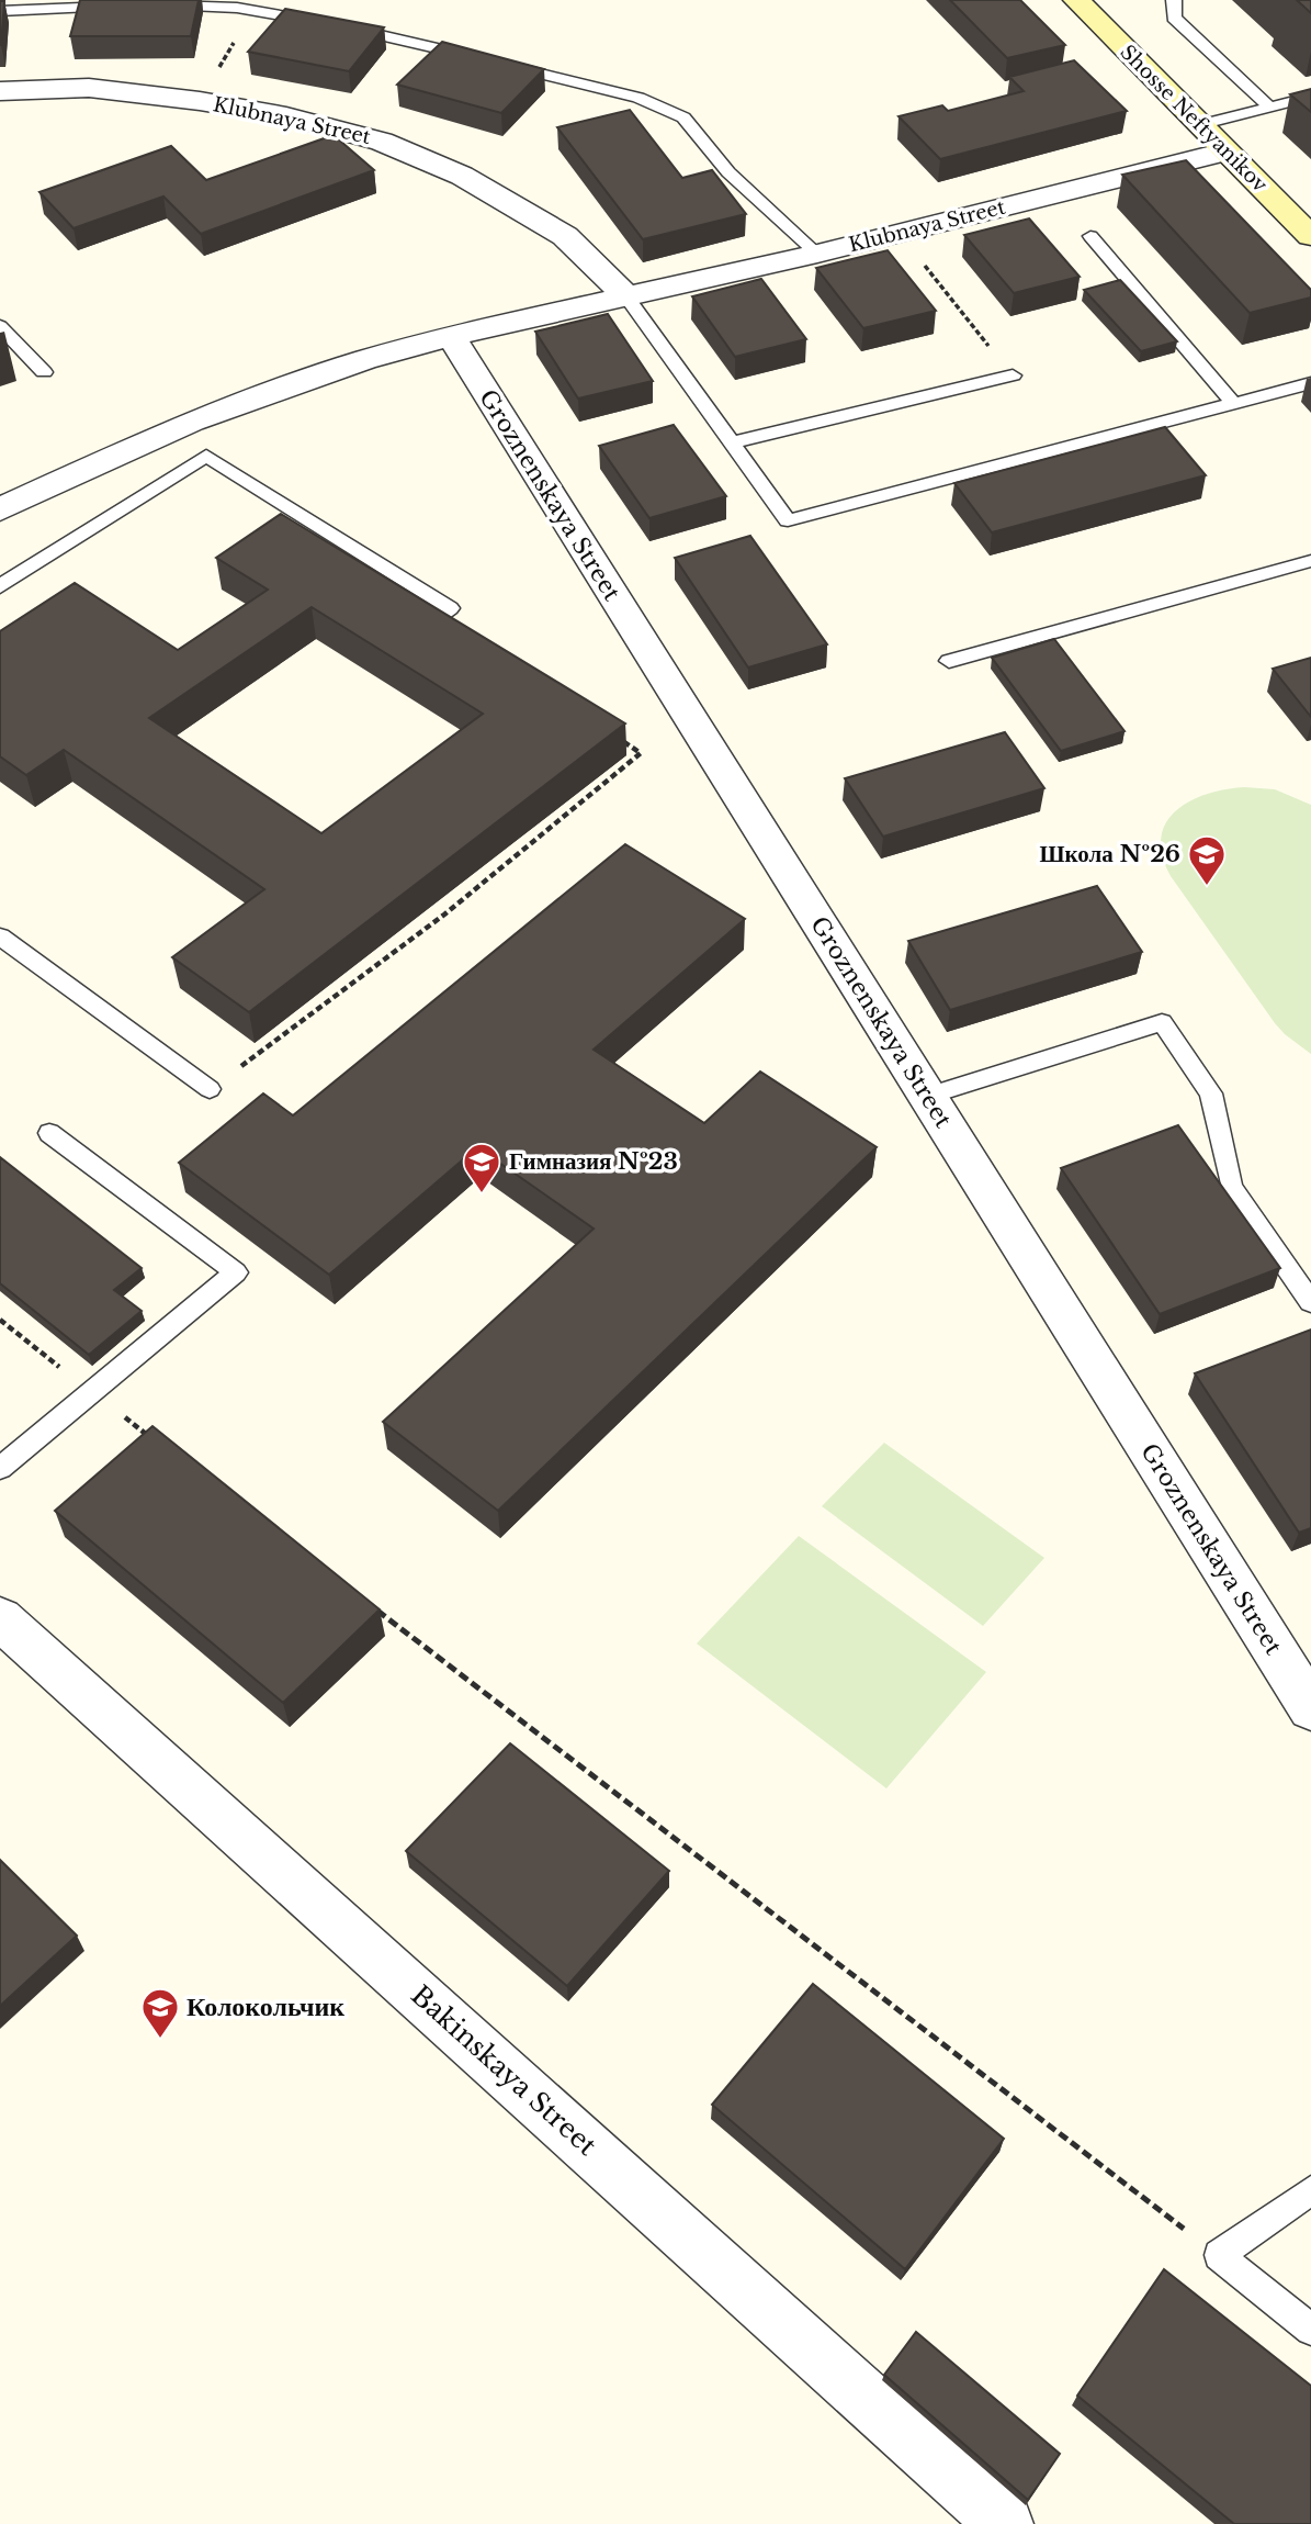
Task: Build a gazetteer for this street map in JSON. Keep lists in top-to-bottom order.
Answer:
{
  "streets": {
    "main road": ["Shosse Neftyanikov"],
    "street": ["Klubnaya Street", "Groznenskaya Street", "Bakinskaya Street"]
  },
  "crossings": [
    ["Shosse Neftyanikov", "Klubnaya Street"],
    ["Klubnaya Street", "Groznenskaya Street"]
  ],
  "places": {
    "school or university": ["Школа №26", "Гимназия №23", "Колокольчик"]
  }
}
